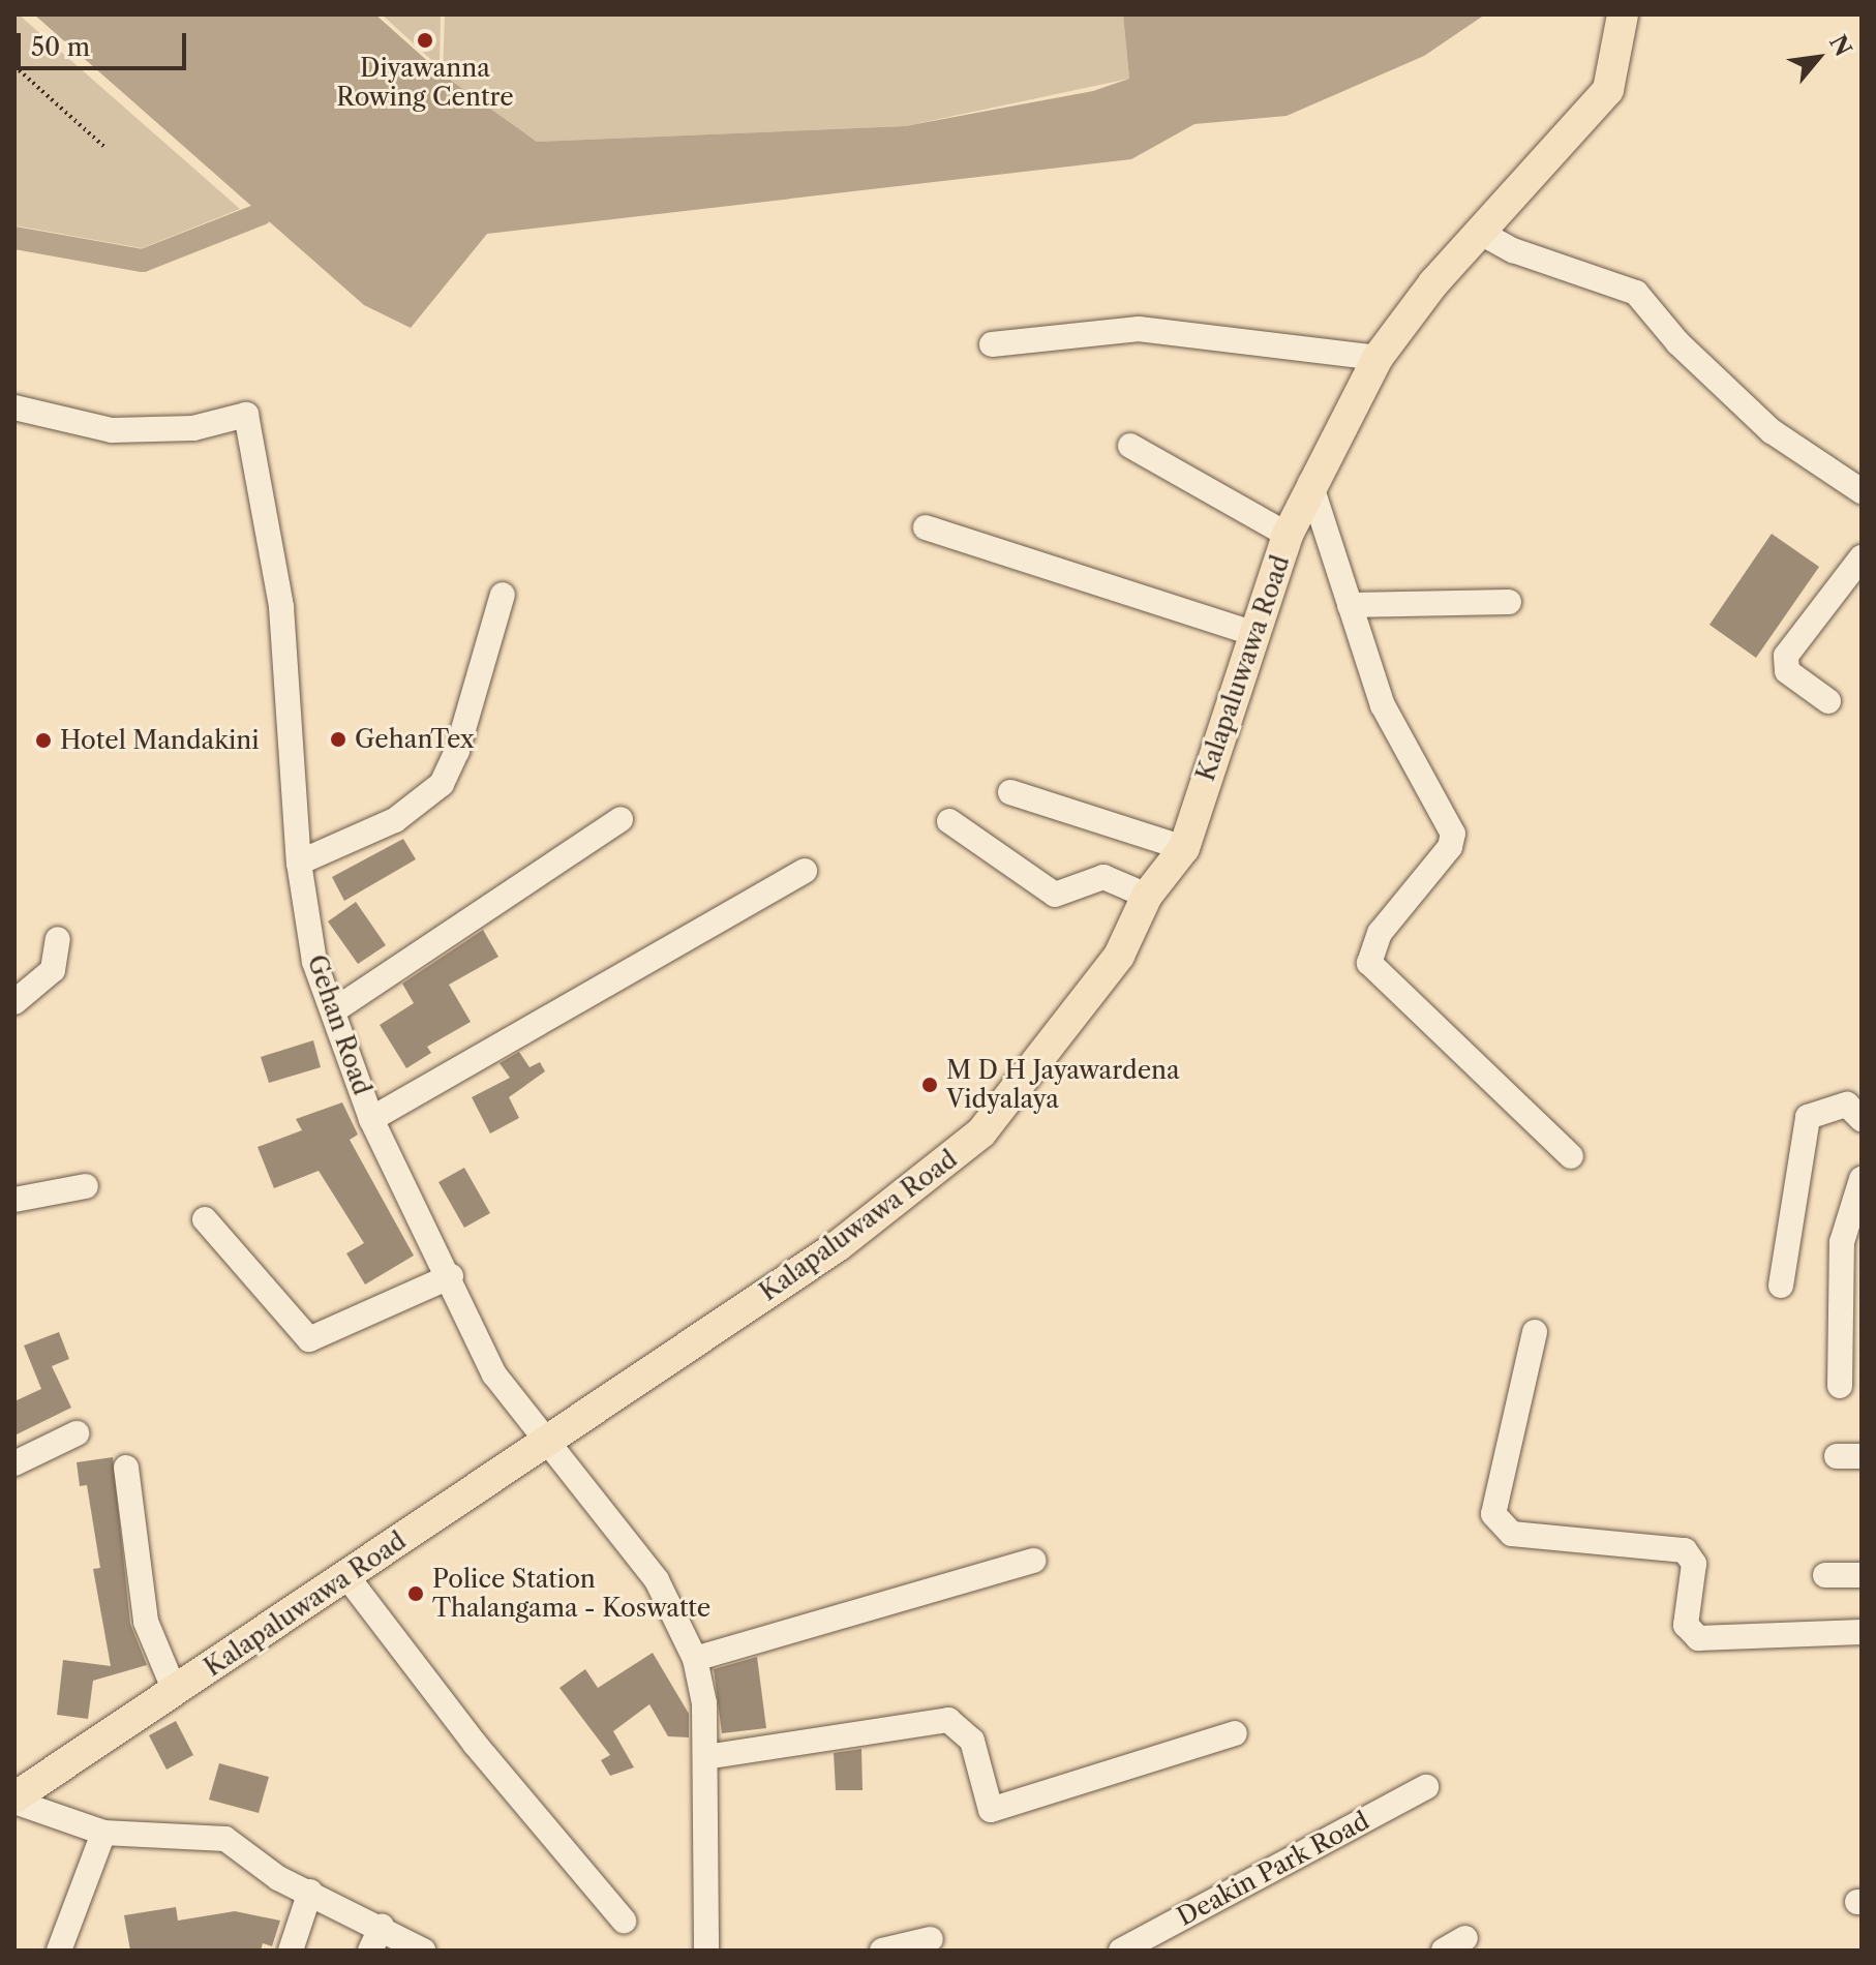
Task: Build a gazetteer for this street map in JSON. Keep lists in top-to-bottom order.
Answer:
{
  "streets": {
    "main road": ["Kalapaluwawa Road"],
    "street": ["Gehan Road", "Deakin Park Road"]
  },
  "crossings": [
    ["Kalapaluwawa Road", "Gehan Road"]
  ],
  "places": [
    "Diyawanna Rowing Centre",
    "GehanTex",
    "Hotel Mandakini",
    "M D H Jayawardena Vidyalaya",
    "Police Station Thalangama - Koswatte"
  ],
  "scale_bar": "50 m",
  "north": "top right"
}
